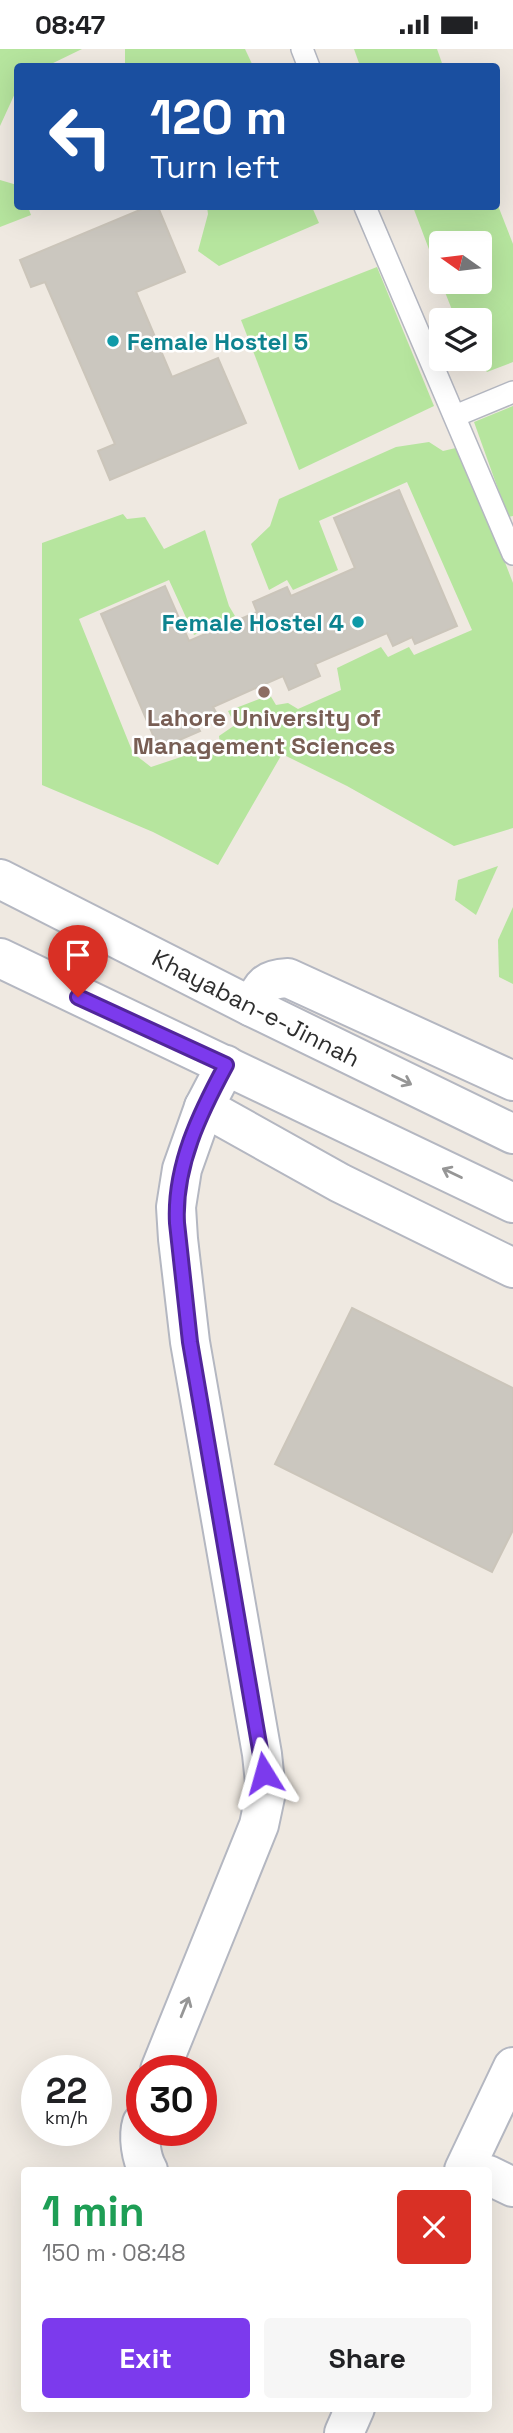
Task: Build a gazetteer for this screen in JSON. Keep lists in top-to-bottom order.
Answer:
{
  "streets": {
    "street": ["Khayaban-e-Jinnah"]
  },
  "places": ["Female Hostel 5", "Female Hostel 4", "Lahore University of Management Sciences"],
  "north": "left",
  "page": {
    "status": "08:47",
    "turn": ["120 m", "Turn left"],
    "speed": "22 km/h",
    "limit": "30",
    "heading": ["1 min", "150 m · 08:48"],
    "buttons": ["Exit", "Share"]
  }
}
